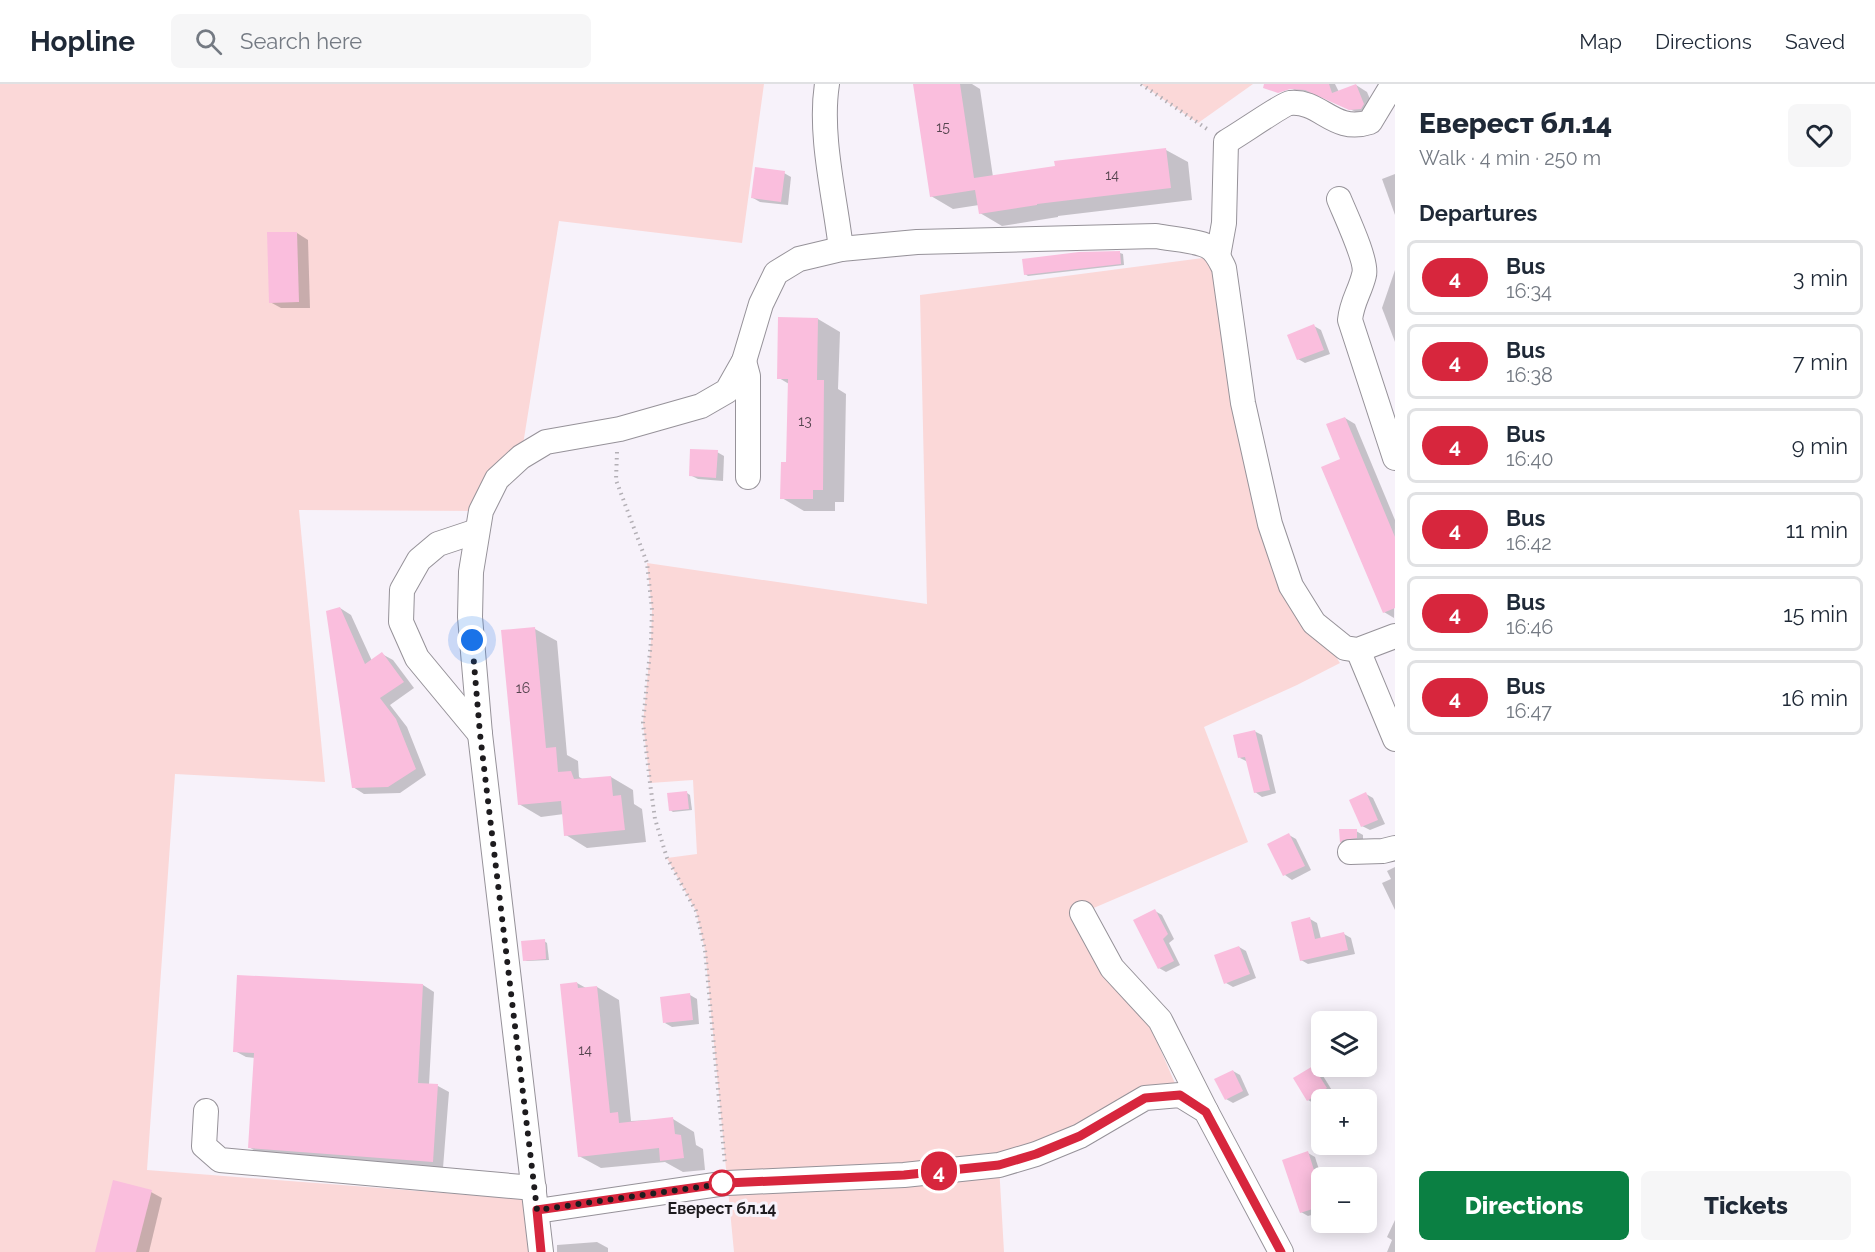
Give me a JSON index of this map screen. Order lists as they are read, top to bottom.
{
  "places": ["Еверест бл.14"],
  "lines": ["bus line 4"],
  "house_numbers": [
    "15",
    "14",
    "13",
    "16",
    "14"
  ],
  "page": {
    "header": "Hopline",
    "search": "Search here",
    "nav": ["Map", "Directions", "Saved"],
    "on_map": "4",
    "heading": [
      ["Еверест бл.14", "Walk · 4 min · 250 m"],
      "Departures"
    ],
    "list": [
      {
        "mark": "4",
        "name": "Bus",
        "note": "16:34",
        "value": "3 min"
      },
      {
        "mark": "4",
        "name": "Bus",
        "note": "16:38",
        "value": "7 min"
      },
      {
        "mark": "4",
        "name": "Bus",
        "note": "16:40",
        "value": "9 min"
      },
      {
        "mark": "4",
        "name": "Bus",
        "note": "16:42",
        "value": "11 min"
      },
      {
        "mark": "4",
        "name": "Bus",
        "note": "16:46",
        "value": "15 min"
      },
      {
        "mark": "4",
        "name": "Bus",
        "note": "16:47",
        "value": "16 min"
      }
    ],
    "map_buttons": ["+", "−"],
    "buttons": ["Directions", "Tickets"]
  }
}
